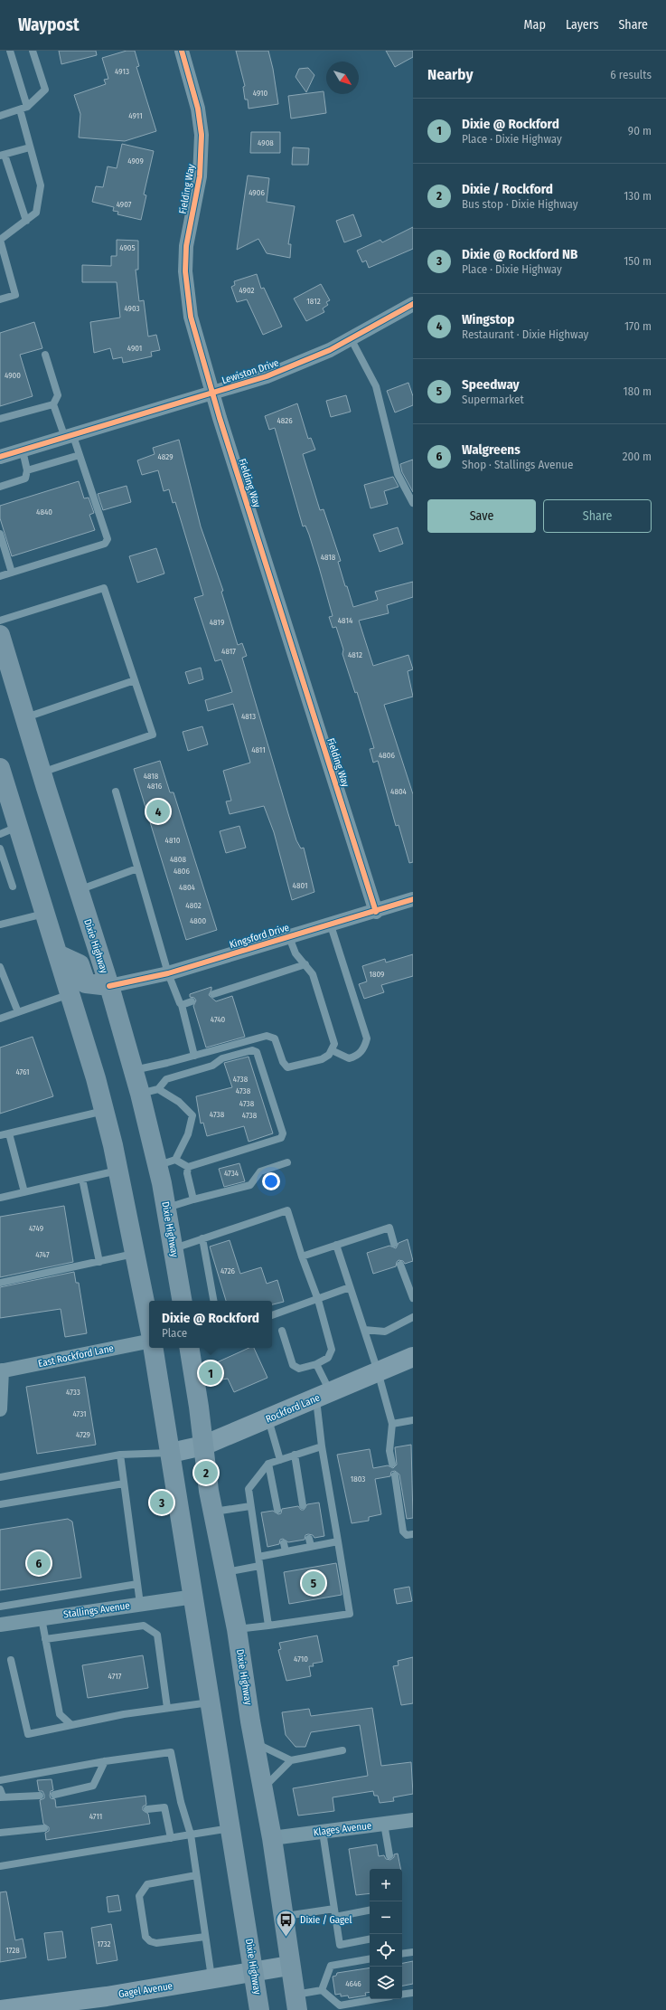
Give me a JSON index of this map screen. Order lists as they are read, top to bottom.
{
  "streets": {
    "main road": ["Dixie Highway"],
    "street": [
      "Fielding Way",
      "Lewiston Drive",
      "Kingsford Drive",
      "East Rockford Lane",
      "Rockford Lane",
      "Stallings Avenue",
      "Klages Avenue",
      "Gagel Avenue"
    ]
  },
  "crossings": [
    ["Fielding Way", "Lewiston Drive"],
    ["Fielding Way", "Kingsford Drive"],
    ["Kingsford Drive", "Dixie Highway"],
    ["Dixie Highway", "Rockford Lane"],
    ["Dixie Highway", "Stallings Avenue"],
    ["Dixie Highway", "Klages Avenue"],
    ["Dixie Highway", "Gagel Avenue"]
  ],
  "places": {
    "bus stop": ["Dixie / Gagel"]
  },
  "house_numbers": [
    "4913",
    "4910",
    "4911",
    "4908",
    "4909",
    "4906",
    "4907",
    "4905",
    "4902",
    "1812",
    "4903",
    "4901",
    "4900",
    "4826",
    "4829",
    "4840",
    "4818",
    "4814",
    "4819",
    "4817",
    "4812",
    "4813",
    "4811",
    "4806",
    "4818",
    "4816",
    "4804",
    "4810",
    "4808",
    "4806",
    "4801",
    "4804",
    "4802",
    "4800",
    "1809",
    "4740",
    "4761",
    "4738",
    "4738",
    "4738",
    "4738",
    "4738",
    "4734",
    "4749",
    "4747",
    "4726",
    "4733",
    "4731",
    "4729",
    "1803",
    "4710",
    "4717",
    "4711",
    "1732",
    "1728",
    "4646"
  ],
  "north": "bottom right",
  "page": {
    "header": "Waypost",
    "nav": ["Map", "Layers", "Share"],
    "heading": ["Nearby", "6 results"],
    "list": [
      {
        "mark": "1",
        "name": "Dixie @ Rockford",
        "note": "Place · Dixie Highway",
        "value": "90 m"
      },
      {
        "mark": "2",
        "name": "Dixie / Rockford",
        "note": "Bus stop · Dixie Highway",
        "value": "130 m"
      },
      {
        "mark": "3",
        "name": "Dixie @ Rockford NB",
        "note": "Place · Dixie Highway",
        "value": "150 m"
      },
      {
        "mark": "4",
        "name": "Wingstop",
        "note": "Restaurant · Dixie Highway",
        "value": "170 m"
      },
      {
        "mark": "5",
        "name": "Speedway",
        "note": "Supermarket",
        "value": "180 m"
      },
      {
        "mark": "6",
        "name": "Walgreens",
        "note": "Shop · Stallings Avenue",
        "value": "200 m"
      }
    ],
    "buttons": ["Save", "Share"],
    "pins": [
      "4",
      "1",
      "2",
      "3",
      "6",
      "5"
    ],
    "popup": ["Dixie @ Rockford", "Place"],
    "map_buttons": ["+", "−"]
  }
}
